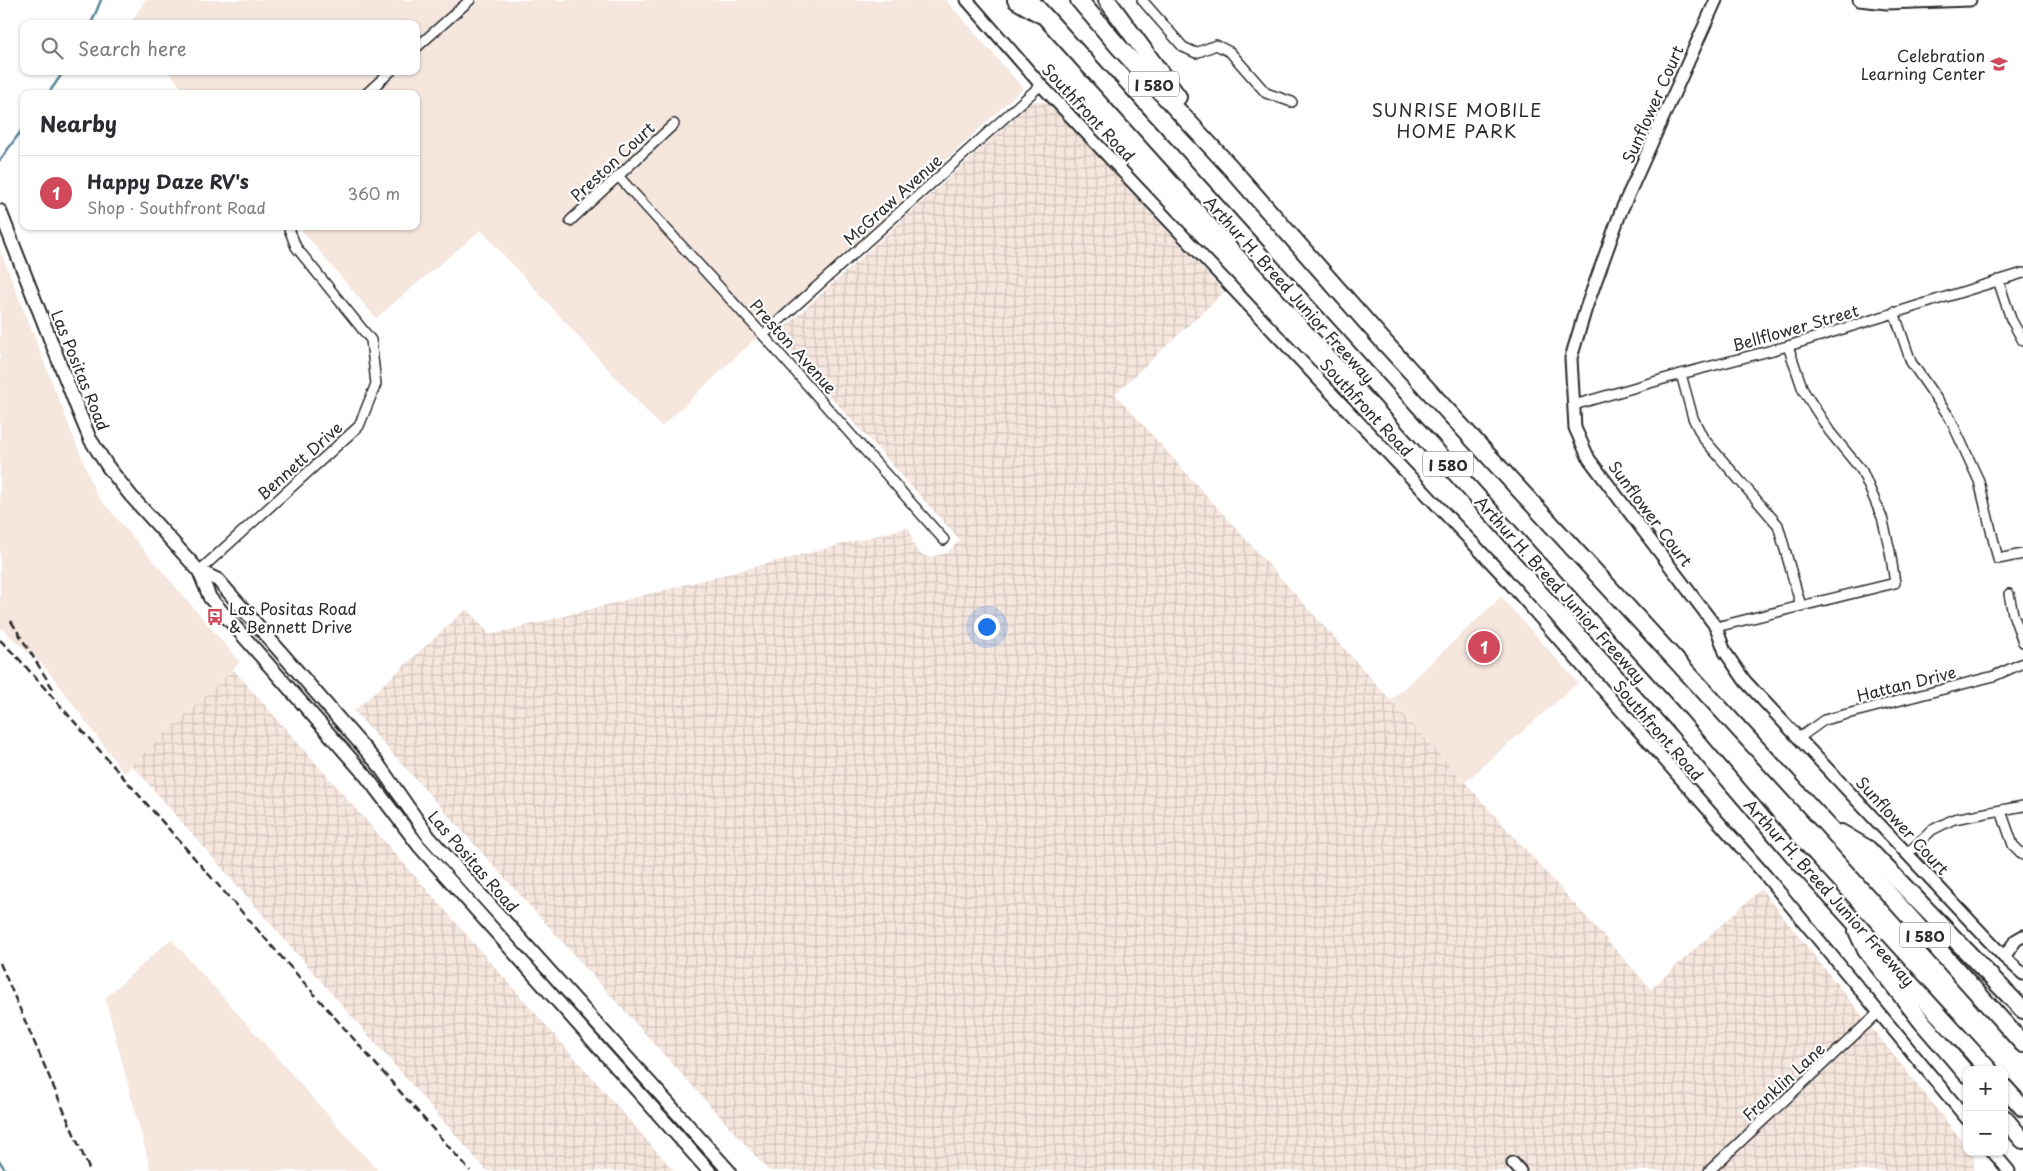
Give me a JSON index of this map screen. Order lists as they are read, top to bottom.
{
  "streets": {
    "highway": ["I 580", "Arthur H. Breed Junior Freeway"],
    "main road": ["Las Positas Road"],
    "street": [
      "Sunflower Court",
      "Southfront Road",
      "Preston Court",
      "McGraw Avenue",
      "Bellflower Street",
      "Preston Avenue",
      "Bennett Drive",
      "Hattan Drive",
      "Franklin Lane"
    ]
  },
  "crossings": [
    ["Sunflower Court", "Bellflower Street"],
    ["Sunflower Court", "Hattan Drive"],
    ["Southfront Road", "McGraw Avenue"],
    ["Southfront Road", "Franklin Lane"],
    ["Preston Court", "Preston Avenue"],
    ["McGraw Avenue", "Preston Avenue"],
    ["Las Positas Road", "Bennett Drive"]
  ],
  "districts": ["SUNRISE MOBILE HOME PARK"],
  "places": {
    "school or university": ["Celebration Learning Center"],
    "bus stop": ["Las Positas Road & Bennett Drive"]
  },
  "page": {
    "search": "Search here",
    "heading": "Nearby",
    "list": [
      {
        "mark": "1",
        "name": "Happy Daze RV's",
        "note": "Shop · Southfront Road",
        "value": "360 m"
      }
    ],
    "pins": "1",
    "map_buttons": ["+", "−"]
  }
}
